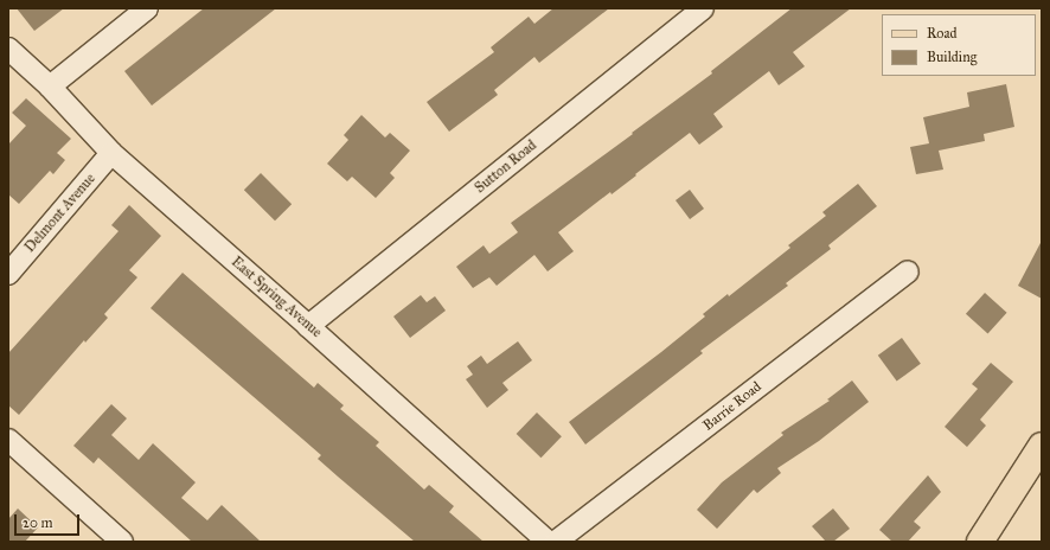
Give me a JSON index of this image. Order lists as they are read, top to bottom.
{
  "streets": {
    "street": [
      "Sutton Road",
      "Delmont Avenue",
      "East Spring Avenue",
      "Barrie Road"
    ]
  },
  "crossings": [
    ["Sutton Road", "East Spring Avenue"],
    ["Delmont Avenue", "East Spring Avenue"]
  ],
  "legend": ["Road", "Building"],
  "scale_bar": "20 m"
}
